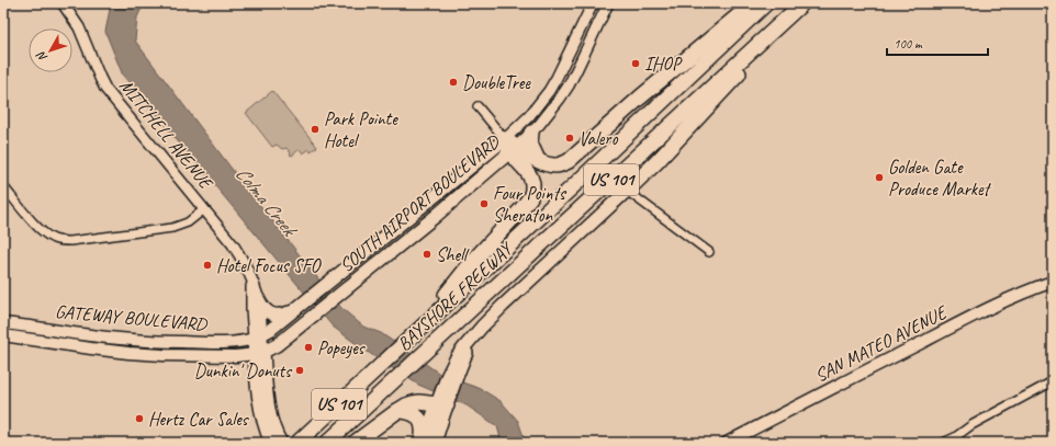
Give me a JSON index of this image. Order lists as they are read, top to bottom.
{
  "streets": {
    "highway": ["US 101", "BAYSHORE FREEWAY"],
    "main road": ["SOUTH AIRPORT BOULEVARD", "GATEWAY BOULEVARD", "SAN MATEO AVENUE"],
    "street": ["MITCHELL AVENUE"]
  },
  "crossings": [
    ["MITCHELL AVENUE", "SOUTH AIRPORT BOULEVARD"],
    ["MITCHELL AVENUE", "GATEWAY BOULEVARD"],
    ["SOUTH AIRPORT BOULEVARD", "GATEWAY BOULEVARD"]
  ],
  "water": ["Colma Creek"],
  "places": [
    "IHOP",
    "DoubleTree",
    "Park Pointe Hotel",
    "Valero",
    "Golden Gate Produce Market",
    "Four Points Sheraton",
    "Shell",
    "Hotel Focus SFO",
    "Popeyes",
    "Dunkin' Donuts",
    "Hertz Car Sales"
  ],
  "scale_bar": "100 m",
  "north": "bottom left"
}
